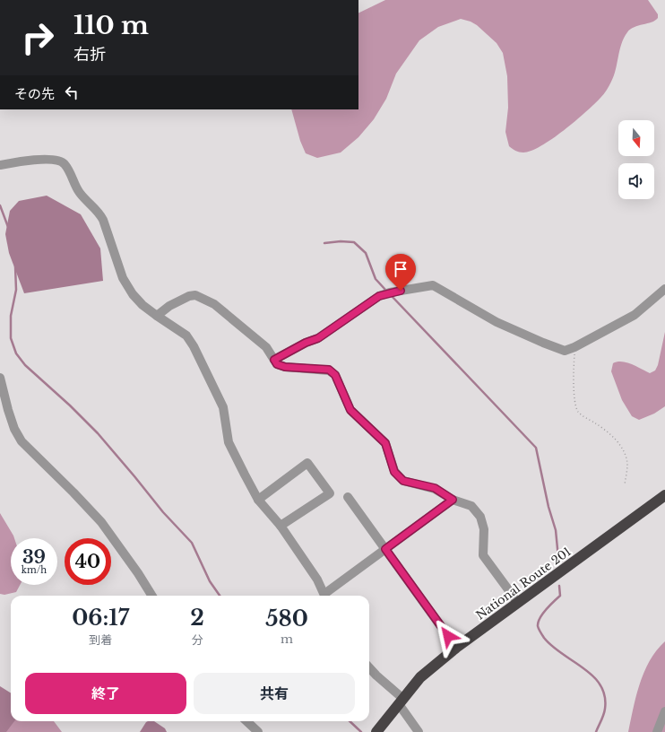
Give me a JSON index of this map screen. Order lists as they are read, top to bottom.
{
  "streets": {
    "highway": ["National Route 201"]
  },
  "north": "bottom",
  "page": {
    "turn": ["110 m", "右折"],
    "then": "その先",
    "speed": "39 km/h",
    "limit": "40",
    "eta": [
      "06:17",
      "到着",
      "2",
      "分",
      "580",
      "m"
    ],
    "buttons": ["終了", "共有"]
  }
}
